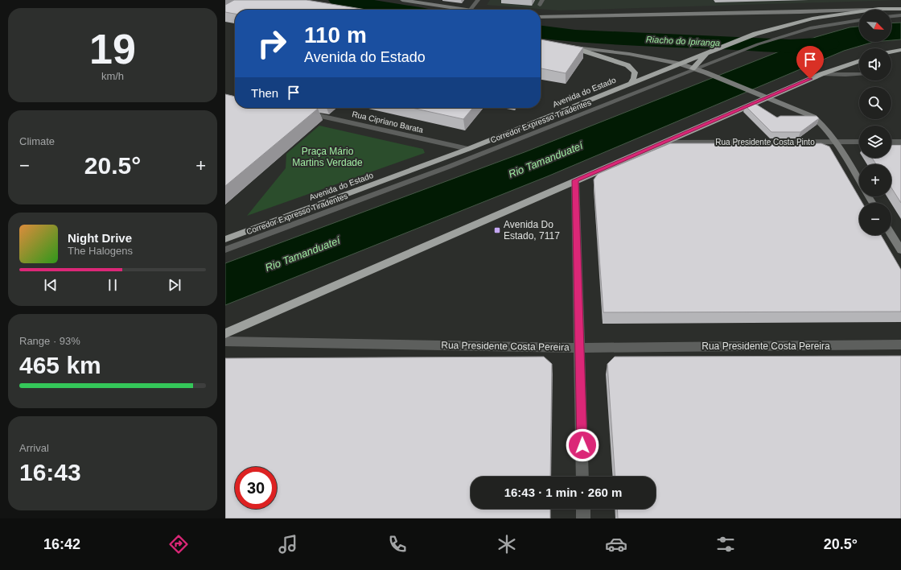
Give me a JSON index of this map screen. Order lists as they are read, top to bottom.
{
  "streets": {
    "highway": ["Avenida do Estado"],
    "street": ["Rua Cipriano Barata", "Rua Presidente Costa Pinto", "Rua Presidente Costa Pereira"],
    "lane": ["Corredor Expresso Tiradentes"]
  },
  "crossings": [
    ["Avenida do Estado", "Rua Cipriano Barata"]
  ],
  "water": ["Riacho do Ipiranga", "Rio Tamanduateí"],
  "parks": ["Praça Mário Martins Verdade"],
  "places": {
    "transit": ["Avenida Do Estado, 7117"]
  },
  "north": "bottom right",
  "page": {
    "tile": [
      ["19", "km/h"],
      "Climate",
      ["Range · 93%", "465 km"],
      ["Arrival", "16:43"]
    ],
    "map_buttons": ["+", "−"],
    "turn": ["110 m", "Avenida do Estado"],
    "then": "Then",
    "heat": ["−", "20.5°", "+"],
    "song": ["Night Drive", "The Halogens"],
    "limit": "30",
    "trip": "16:43 · 1 min · 260 m",
    "tabs": ["16:42", "20.5°"]
  }
}
